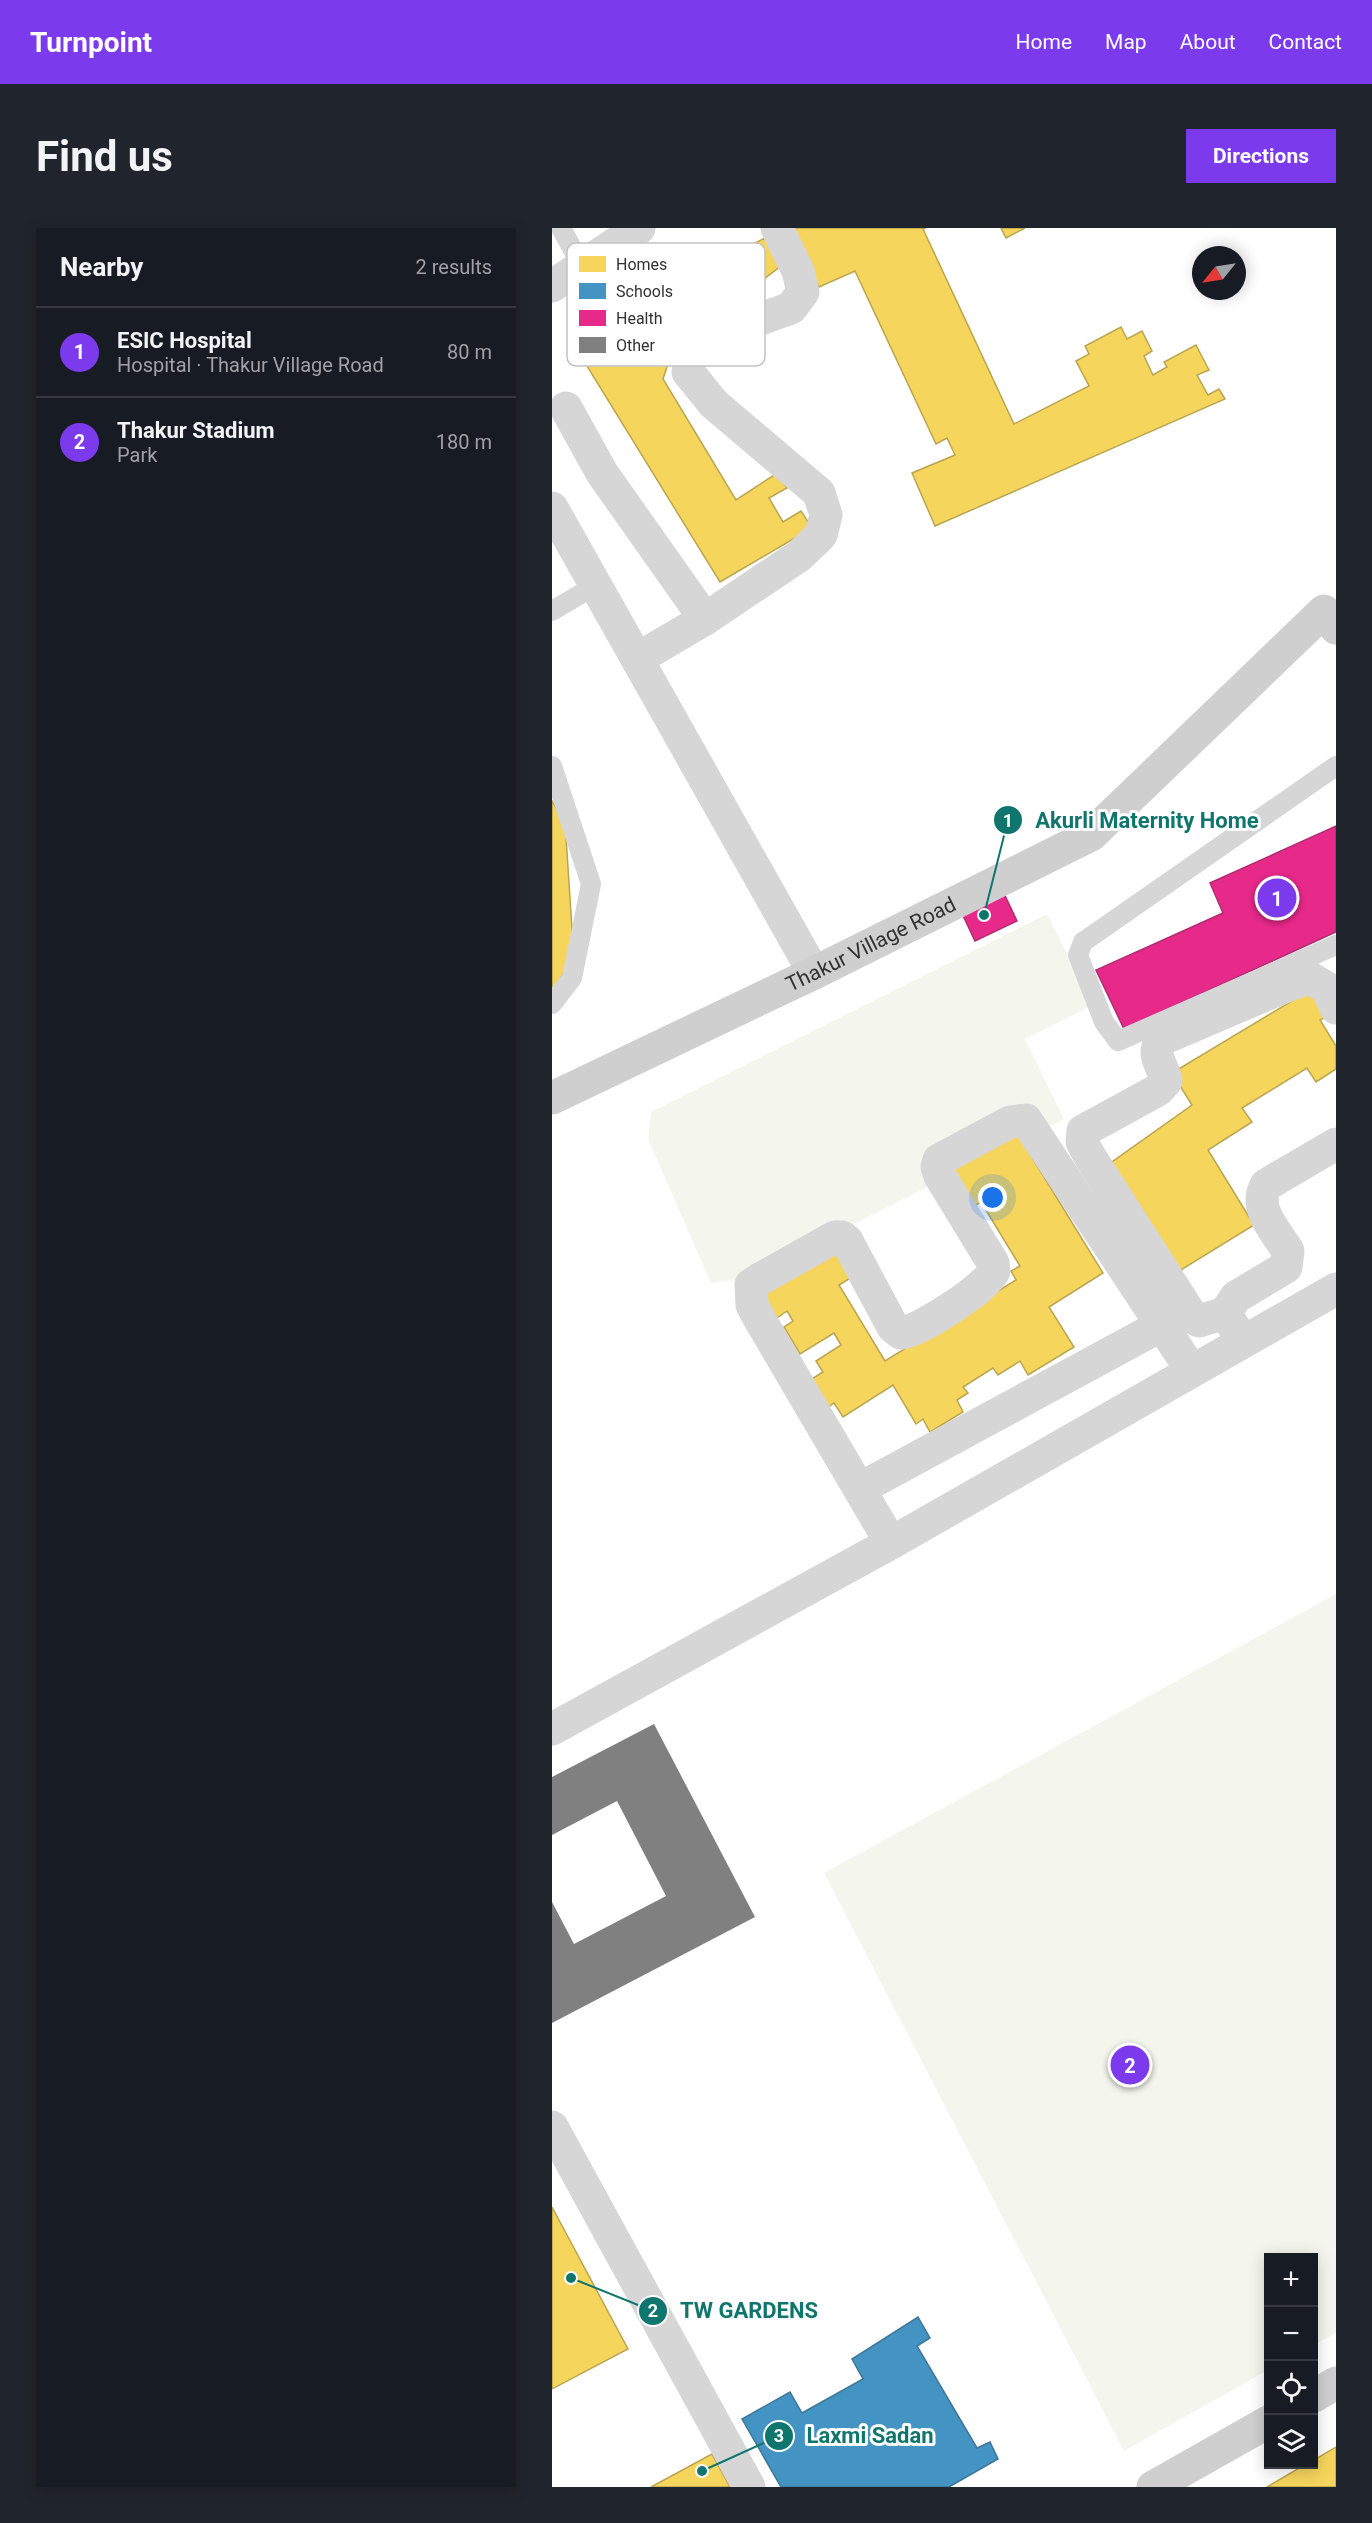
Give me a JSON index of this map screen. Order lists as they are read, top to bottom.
{
  "streets": {
    "street": ["Thakur Village Road"]
  },
  "places": ["Akurli Maternity Home", "TW GARDENS", "Laxmi Sadan"],
  "legend": [
    "Homes",
    "Schools",
    "Health",
    "Other"
  ],
  "north": "bottom left",
  "page": {
    "header": "Turnpoint",
    "nav": [
      "Home",
      "Map",
      "About",
      "Contact"
    ],
    "buttons": "Directions",
    "title": "Find us",
    "heading": ["Nearby", "2 results"],
    "list": [
      {
        "mark": "1",
        "name": "ESIC Hospital",
        "note": "Hospital · Thakur Village Road",
        "value": "80 m"
      },
      {
        "mark": "2",
        "name": "Thakur Stadium",
        "note": "Park",
        "value": "180 m"
      }
    ],
    "pins": ["1", "2"],
    "map_buttons": ["+", "−"]
  }
}
